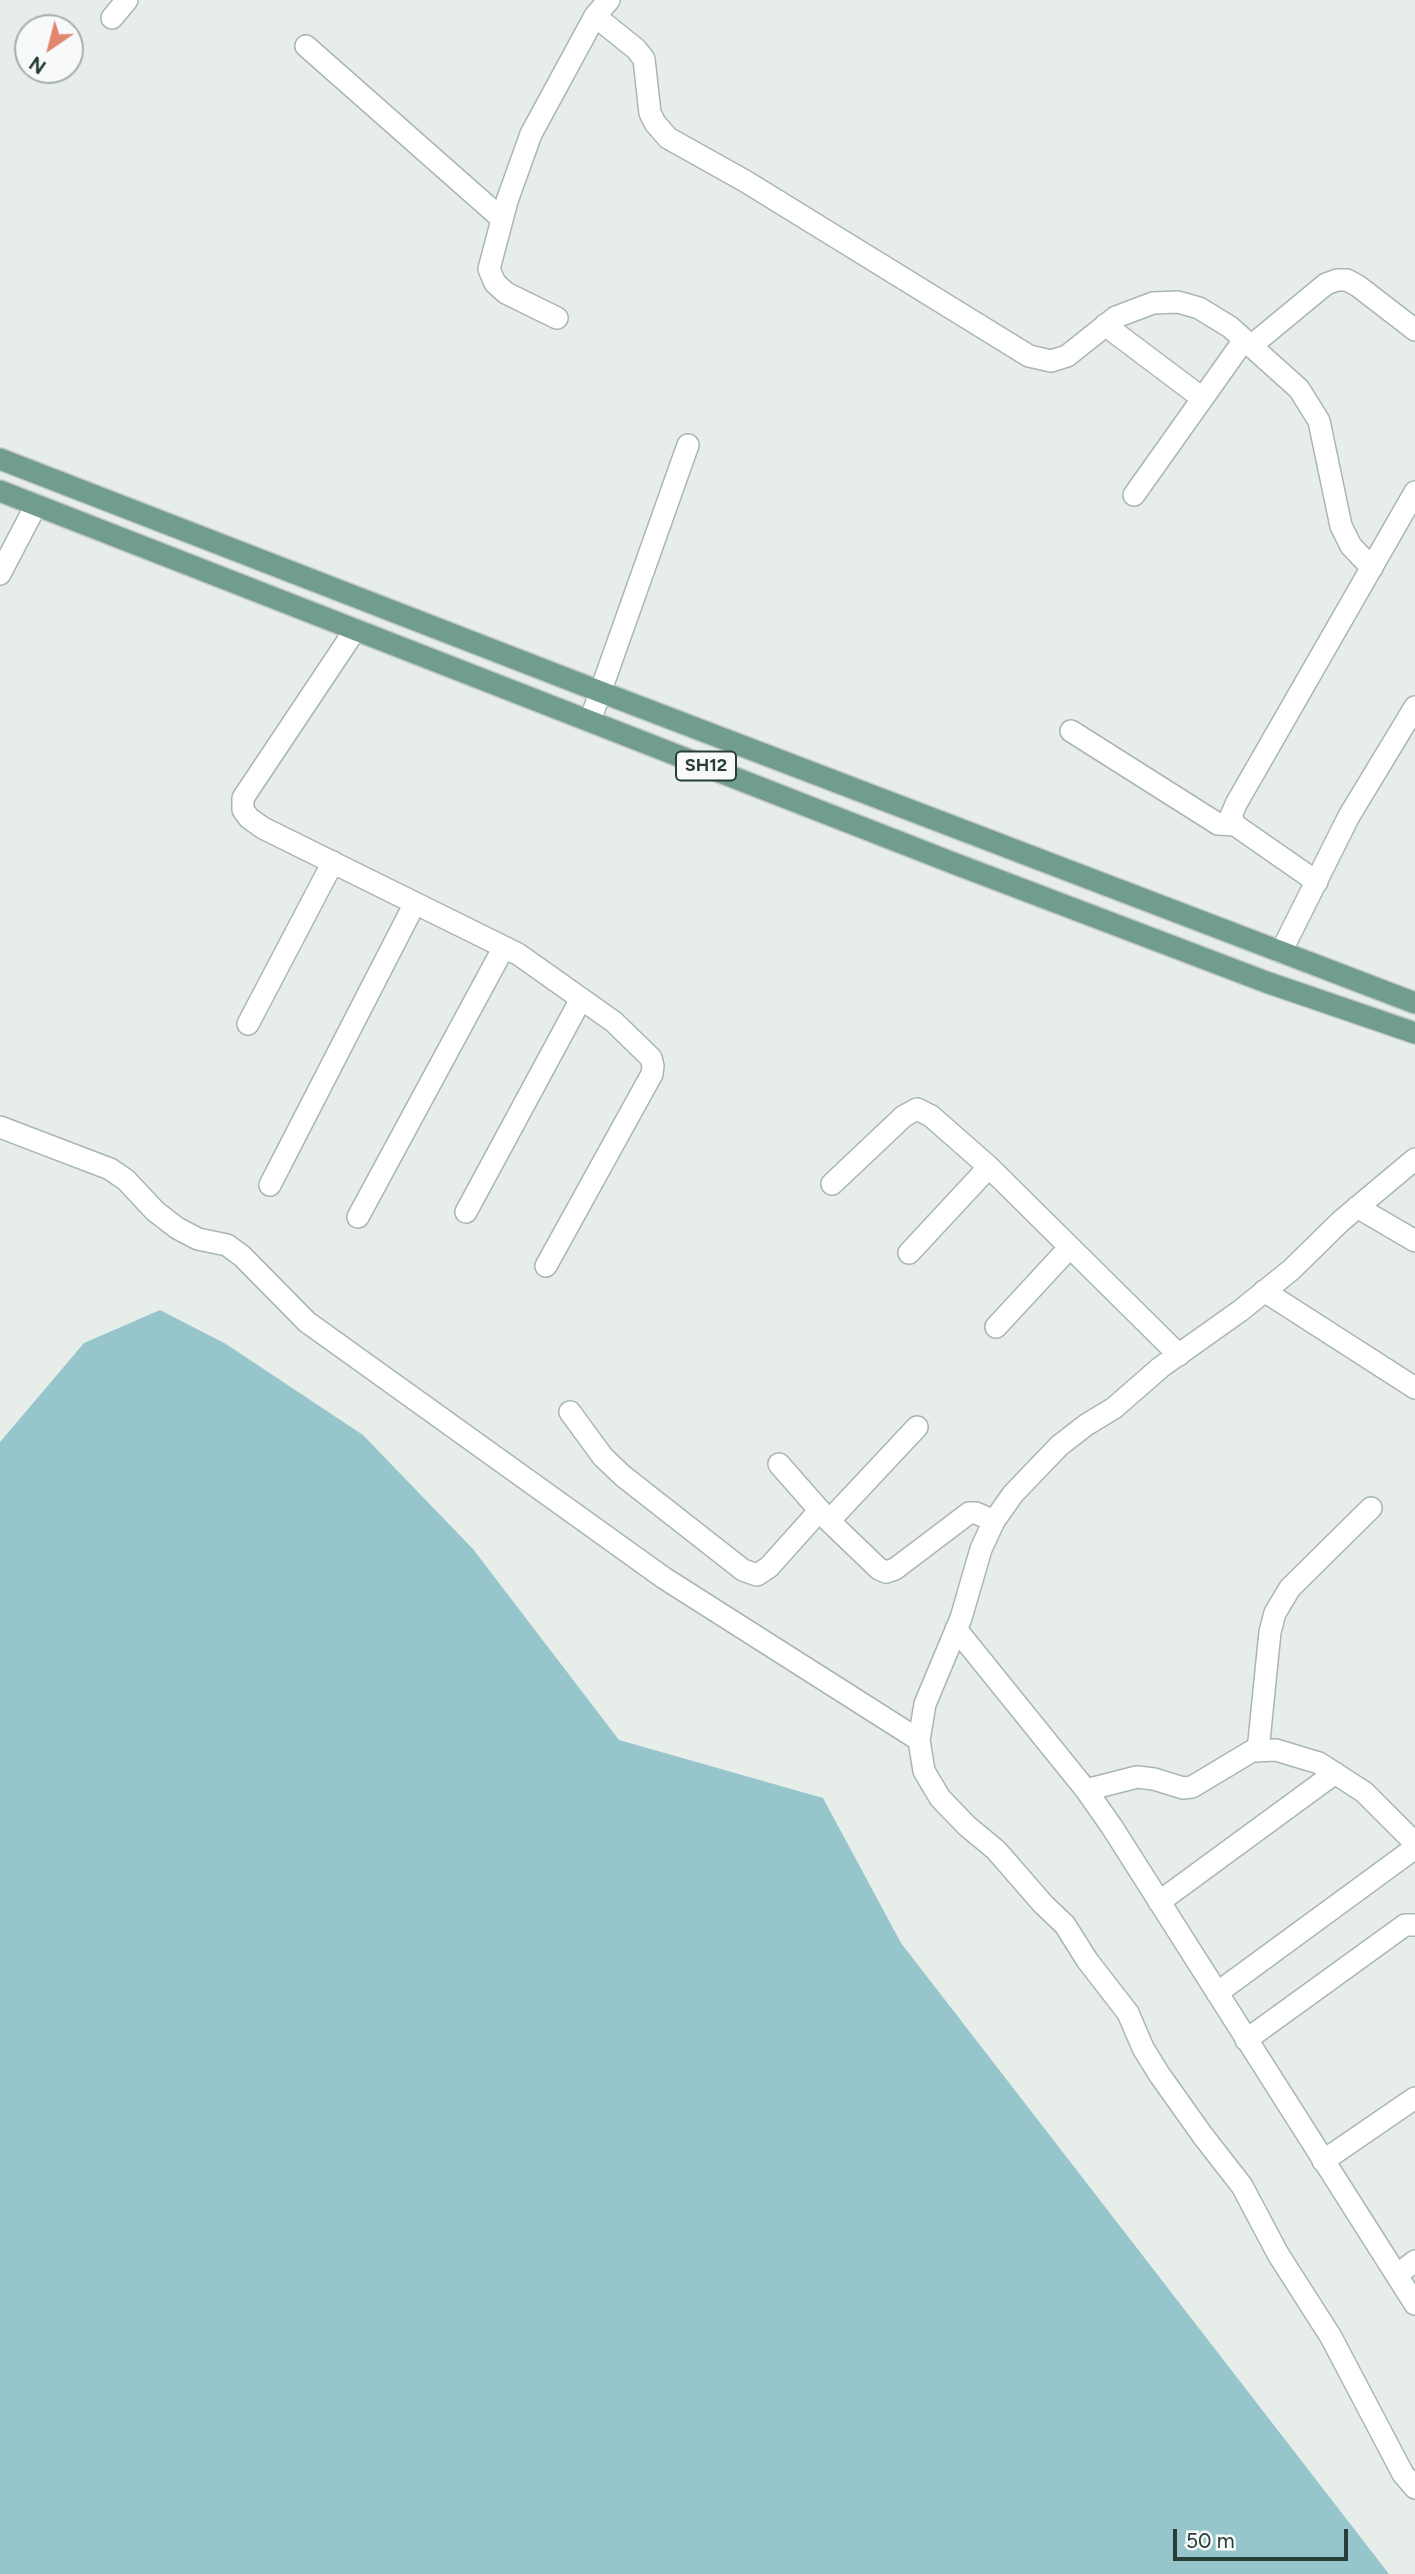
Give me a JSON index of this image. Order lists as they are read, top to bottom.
{
  "streets": {
    "main road": ["SH12"]
  },
  "scale_bar": "50 m",
  "north": "bottom left"
}
